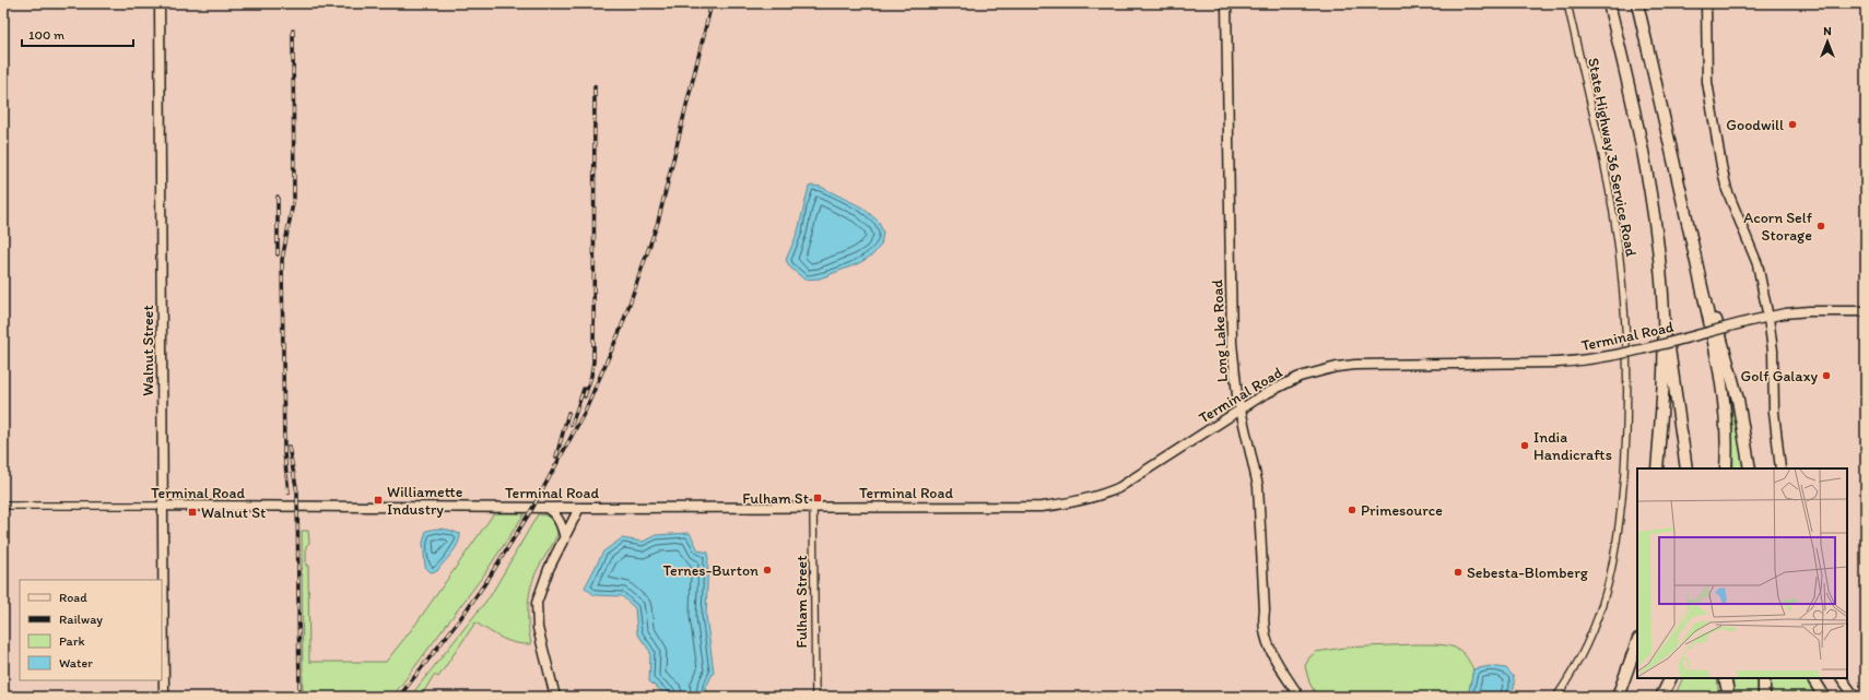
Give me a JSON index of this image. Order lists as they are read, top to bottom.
{
  "streets": {
    "street": [
      "State Highway 36 Service Road",
      "Long Lake Road",
      "Terminal Road",
      "Walnut Street",
      "Fulham Street"
    ]
  },
  "crossings": [
    ["Long Lake Road", "Terminal Road"],
    ["Terminal Road", "Walnut Street"],
    ["Terminal Road", "Fulham Street"]
  ],
  "places": {
    "other": [
      "Goodwill",
      "Acorn Self Storage",
      "Golf Galaxy",
      "India Handicrafts",
      "Primesource",
      "Ternes-Burton",
      "Sebesta-Blomberg"
    ],
    "transit": ["Fulham St", "Williamette Industry", "Walnut St"]
  },
  "legend": [
    "Road",
    "Railway",
    "Park",
    "Water"
  ],
  "scale_bar": "100 m",
  "north": "top"
}
